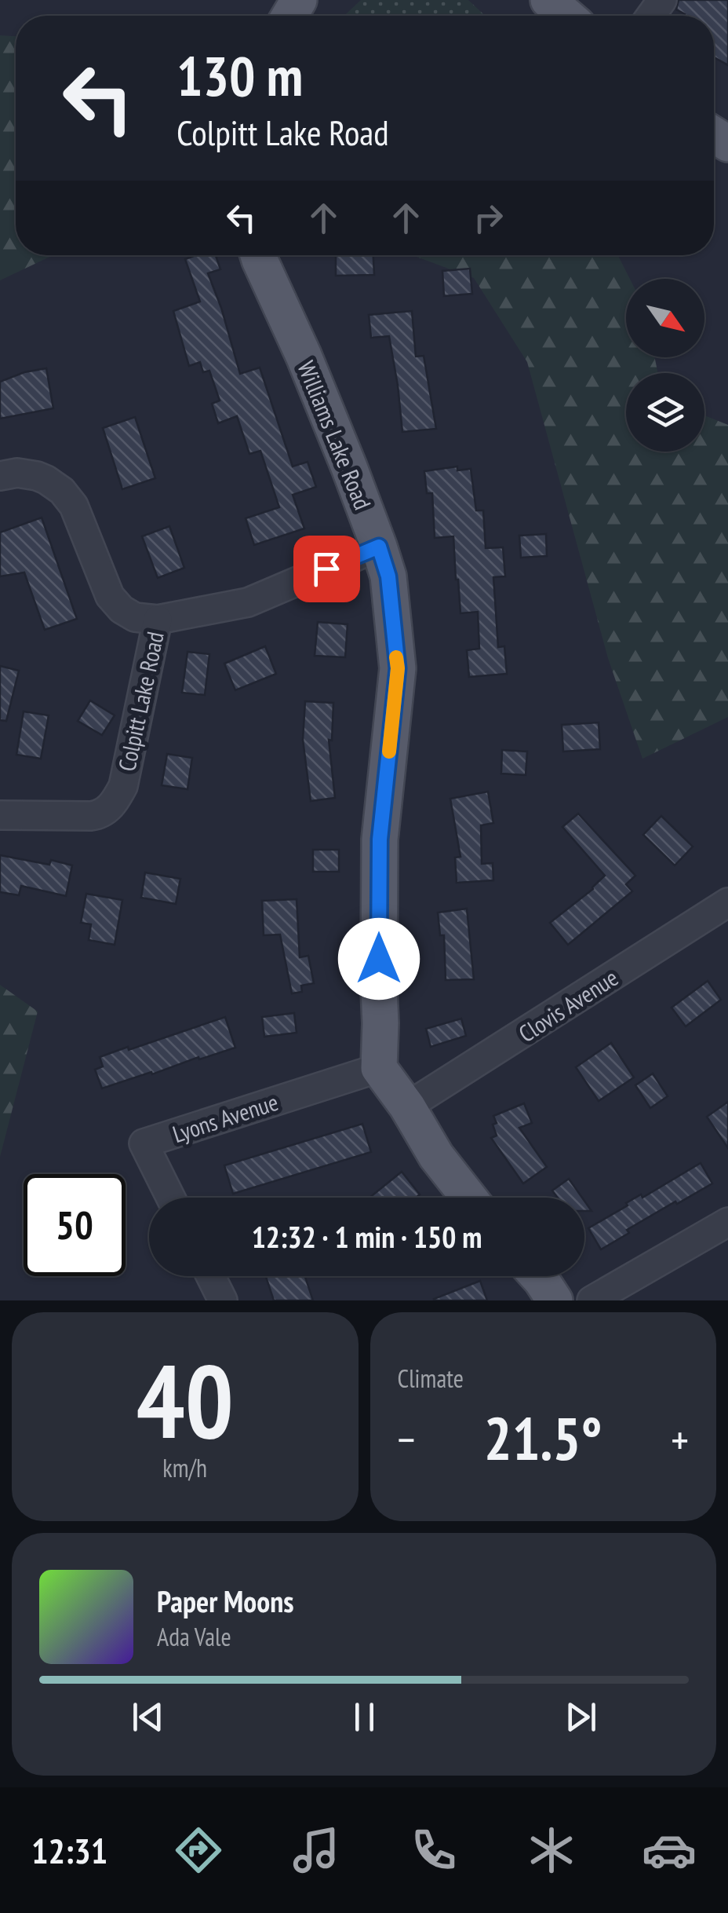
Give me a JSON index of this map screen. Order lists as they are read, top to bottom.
{
  "streets": {
    "main road": ["Williams Lake Road"],
    "street": ["Colpitt Lake Road", "Clovis Avenue", "Lyons Avenue"]
  },
  "crossings": [
    ["Williams Lake Road", "Colpitt Lake Road"],
    ["Williams Lake Road", "Lyons Avenue"]
  ],
  "north": "bottom right",
  "page": {
    "turn": ["130 m", "Colpitt Lake Road"],
    "limit": "50",
    "trip": "12:32 · 1 min · 150 m",
    "tile": [
      ["40", "km/h"],
      "Climate"
    ],
    "heat": ["−", "21.5°", "+"],
    "song": ["Paper Moons", "Ada Vale"],
    "tabs": "12:31"
  }
}
